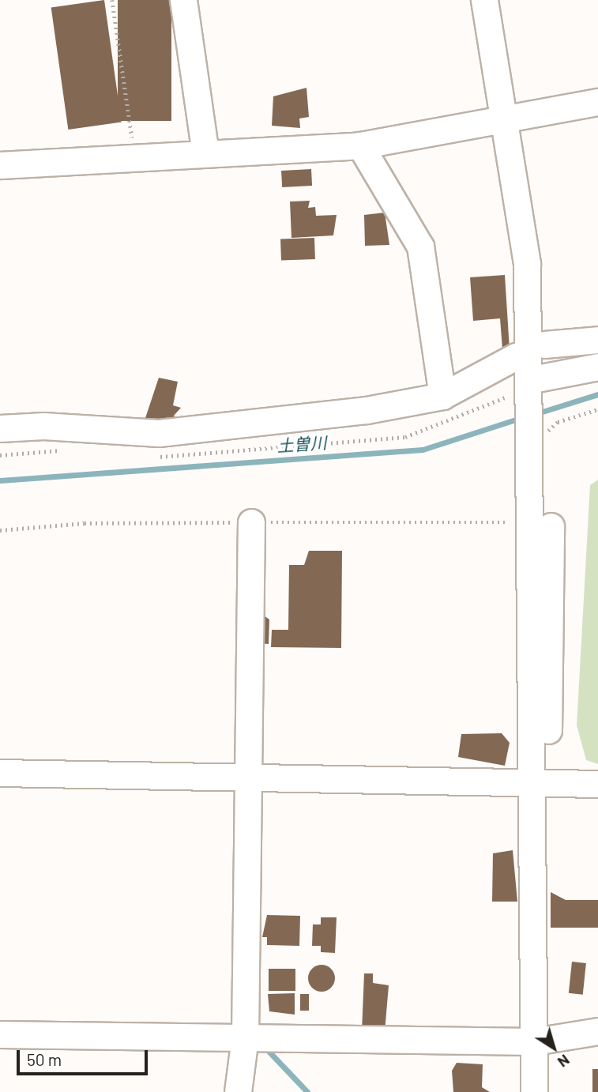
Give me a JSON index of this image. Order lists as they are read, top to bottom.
{
  "water": ["土曽川"],
  "scale_bar": "50 m",
  "north": "bottom right"
}
